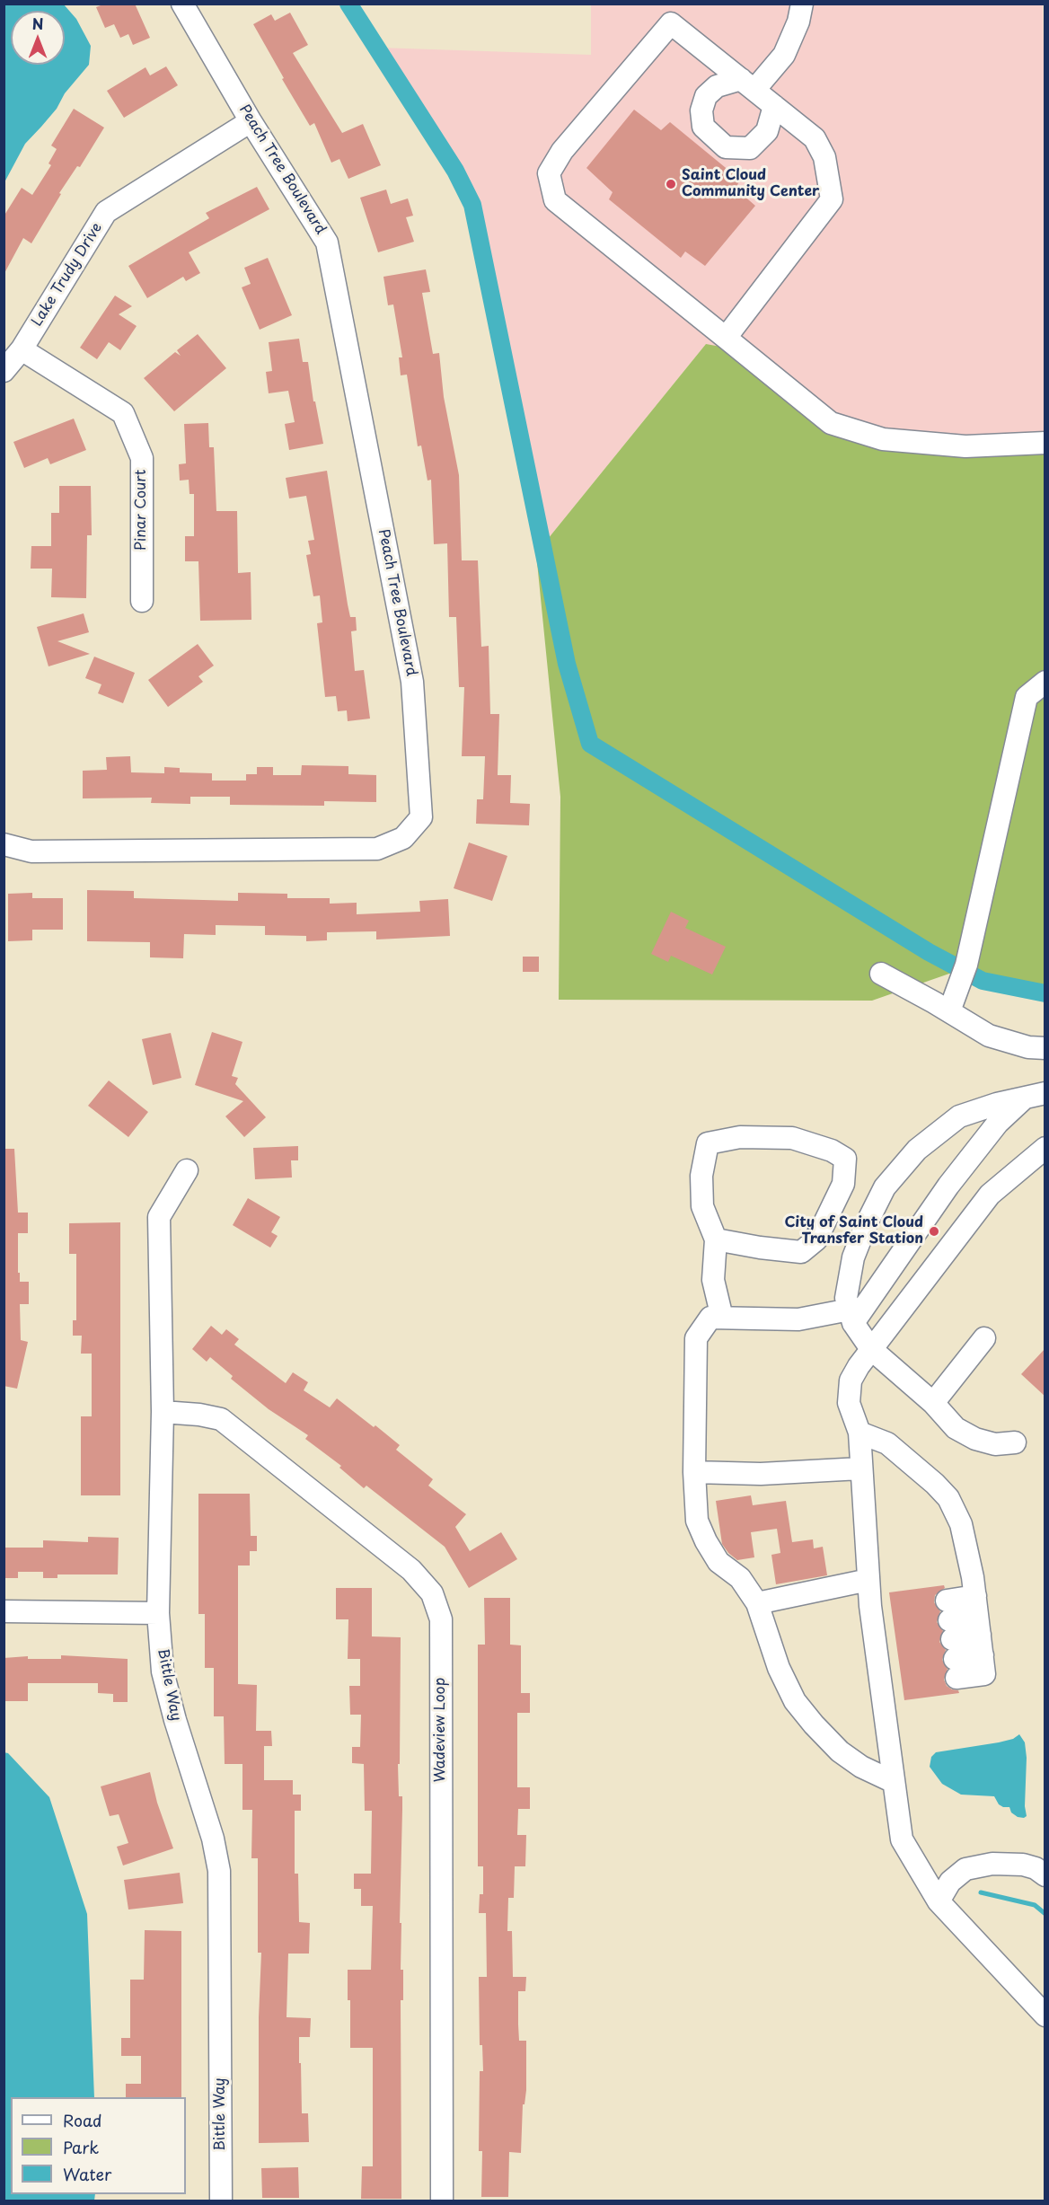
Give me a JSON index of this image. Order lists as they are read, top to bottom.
{
  "streets": {
    "street": [
      "Peach Tree Boulevard",
      "Lake Trudy Drive",
      "Pinar Court",
      "Bittle Way",
      "Wadeview Loop"
    ]
  },
  "crossings": [
    ["Peach Tree Boulevard", "Lake Trudy Drive"],
    ["Lake Trudy Drive", "Pinar Court"],
    ["Bittle Way", "Wadeview Loop"]
  ],
  "places": ["Saint Cloud Community Center", "City of Saint Cloud Transfer Station"],
  "legend": ["Road", "Park", "Water"],
  "north": "top"
}
